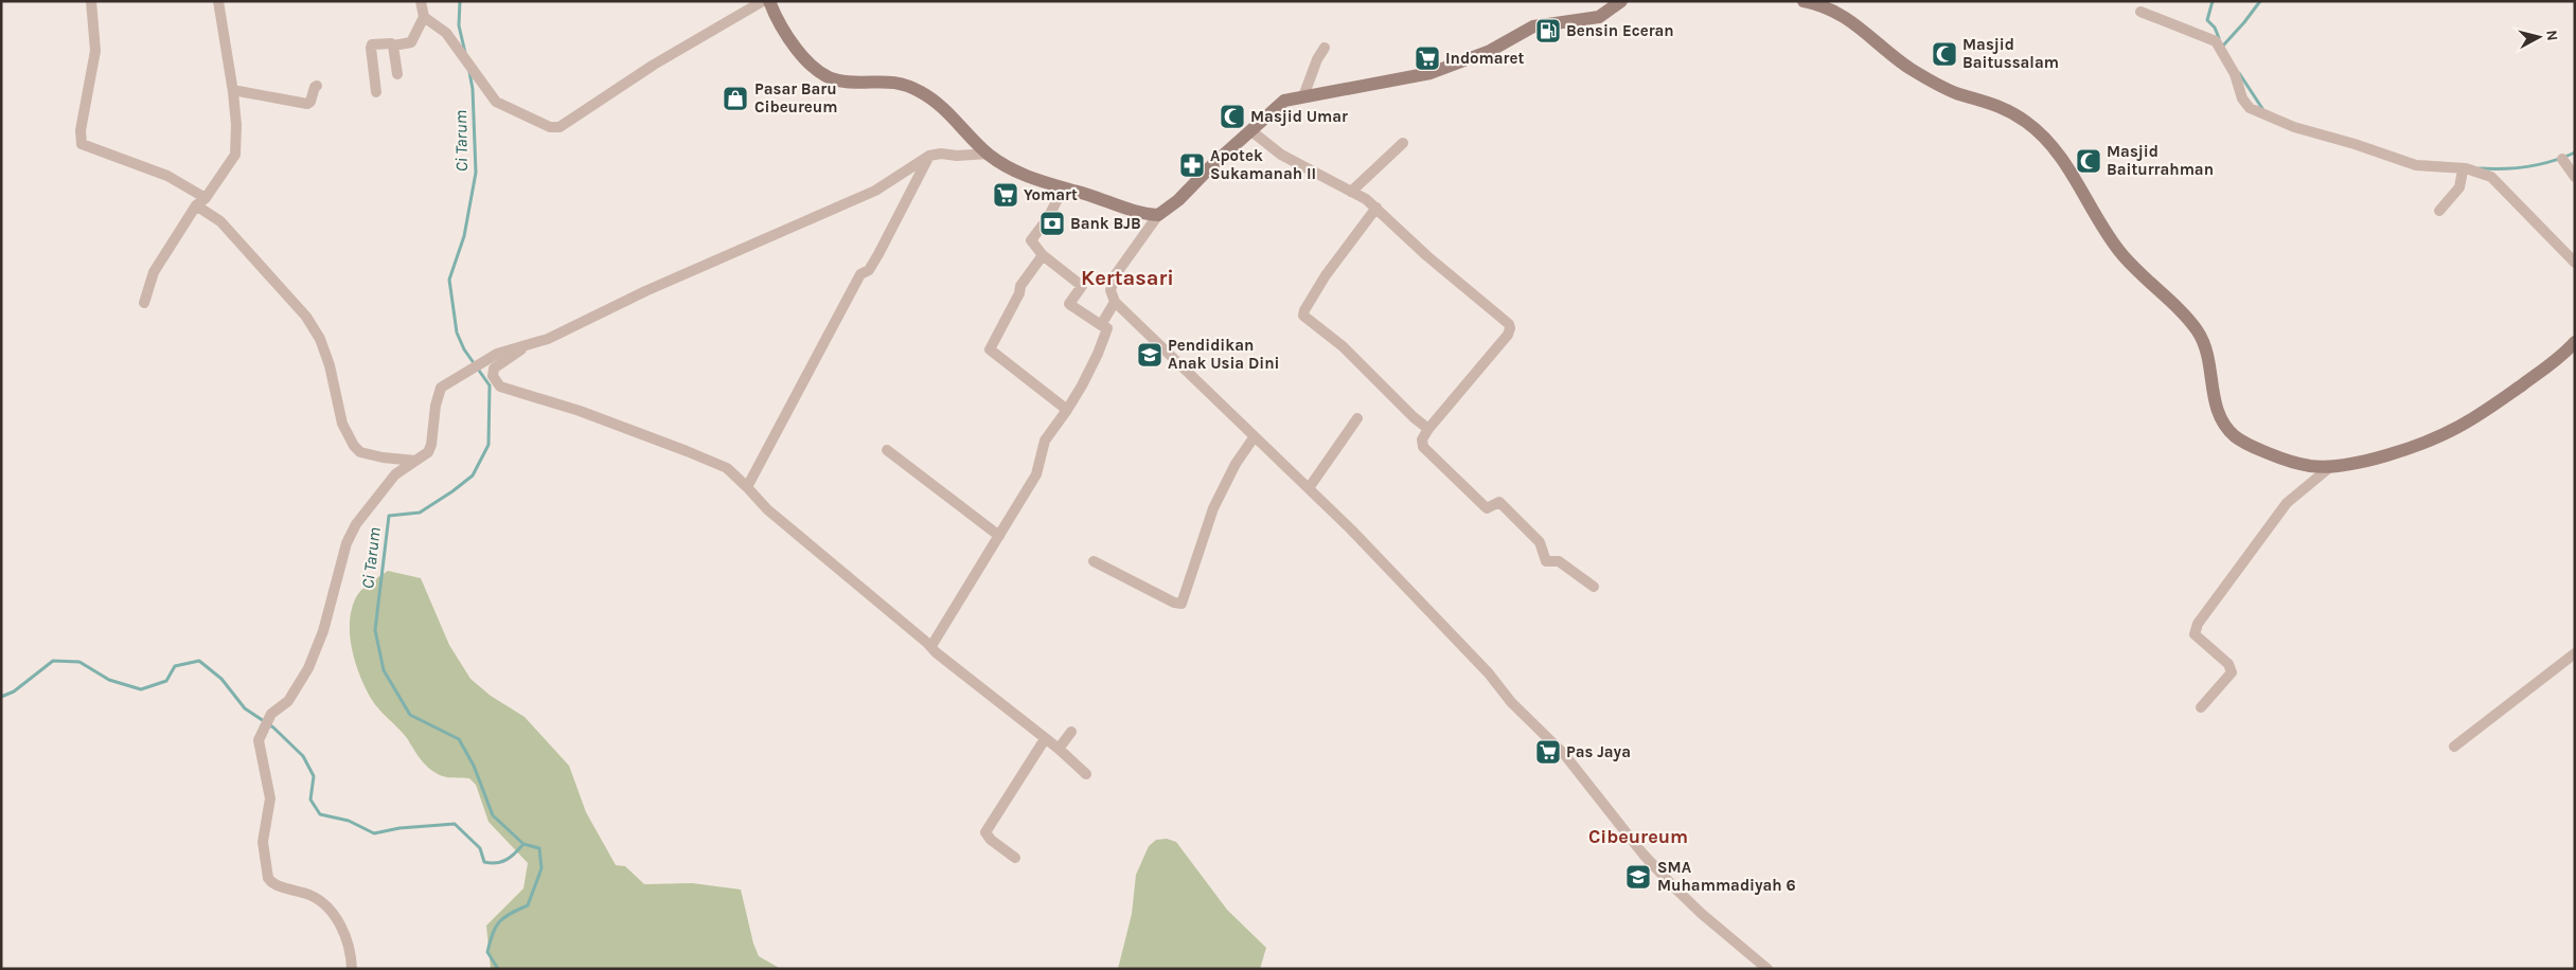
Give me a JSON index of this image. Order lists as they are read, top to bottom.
{
  "districts": ["Kertasari", "Cibeureum"],
  "water": ["Ci Tarum"],
  "places": {
    "fuel station": ["Bensin Eceran"],
    "mosque": ["Masjid Baitussalam", "Masjid Umar", "Masjid Baiturrahman"],
    "supermarket": ["Indomaret", "Yomart", "Pas Jaya"],
    "shop": ["Pasar Baru Cibeureum"],
    "pharmacy": ["Apotek Sukamanah II"],
    "bank": ["Bank BJB"],
    "school or university": ["Pendidikan Anak Usia Dini", "SMA Muhammadiyah 6"]
  },
  "north": "right"
}
